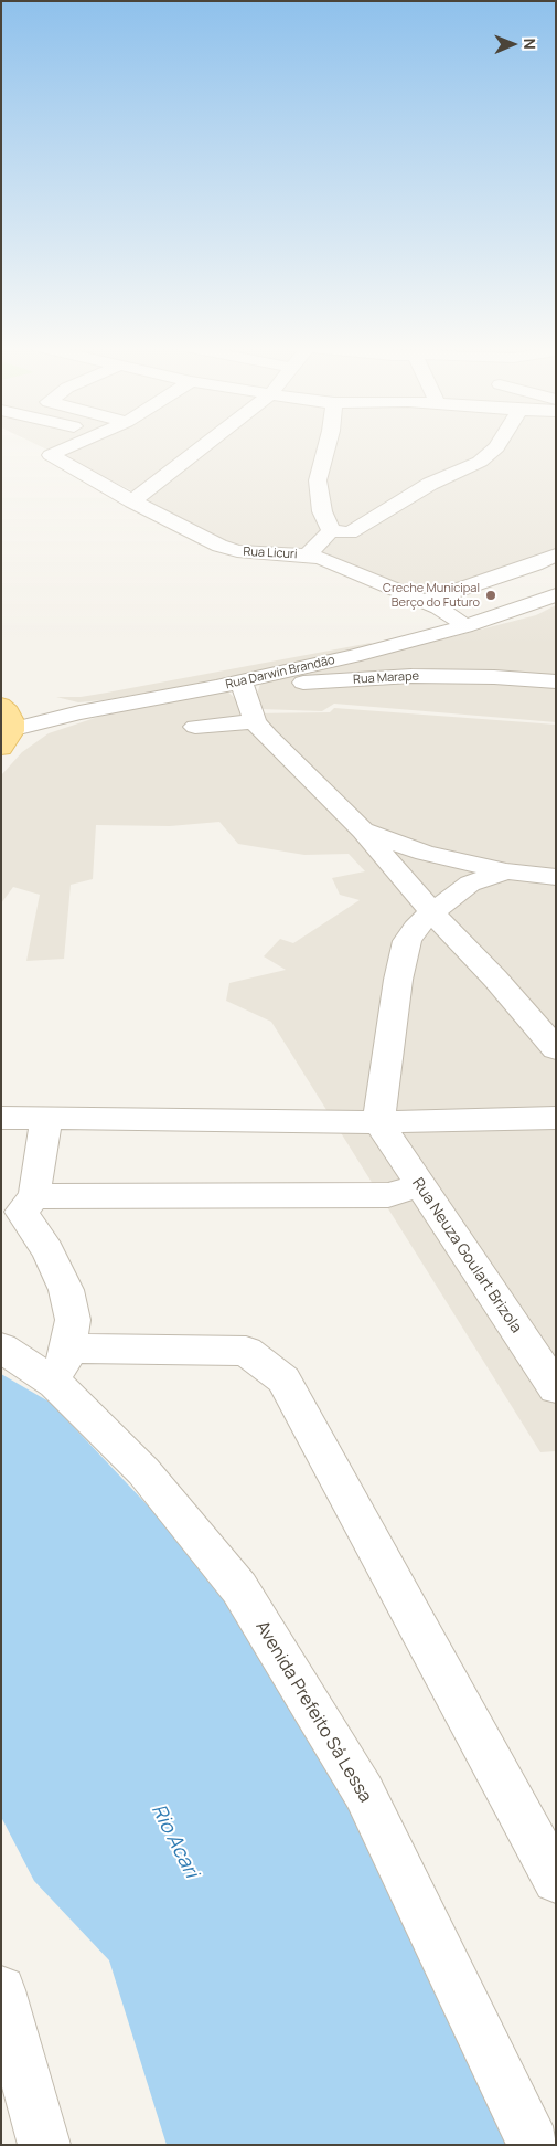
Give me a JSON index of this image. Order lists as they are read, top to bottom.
{
  "streets": {
    "street": [
      "Rua Licuri",
      "Rua Darwin Brandão",
      "Rua Marape",
      "Rua Neuza Goulart Brizola",
      "Avenida Prefeito Sá Lessa"
    ]
  },
  "crossings": [
    ["Rua Licuri", "Rua Darwin Brandão"],
    ["Rua Darwin Brandão", "Rua Marape"]
  ],
  "water": ["Rio Acari"],
  "places": ["Creche Municipal Berço do Futuro"],
  "north": "right"
}
